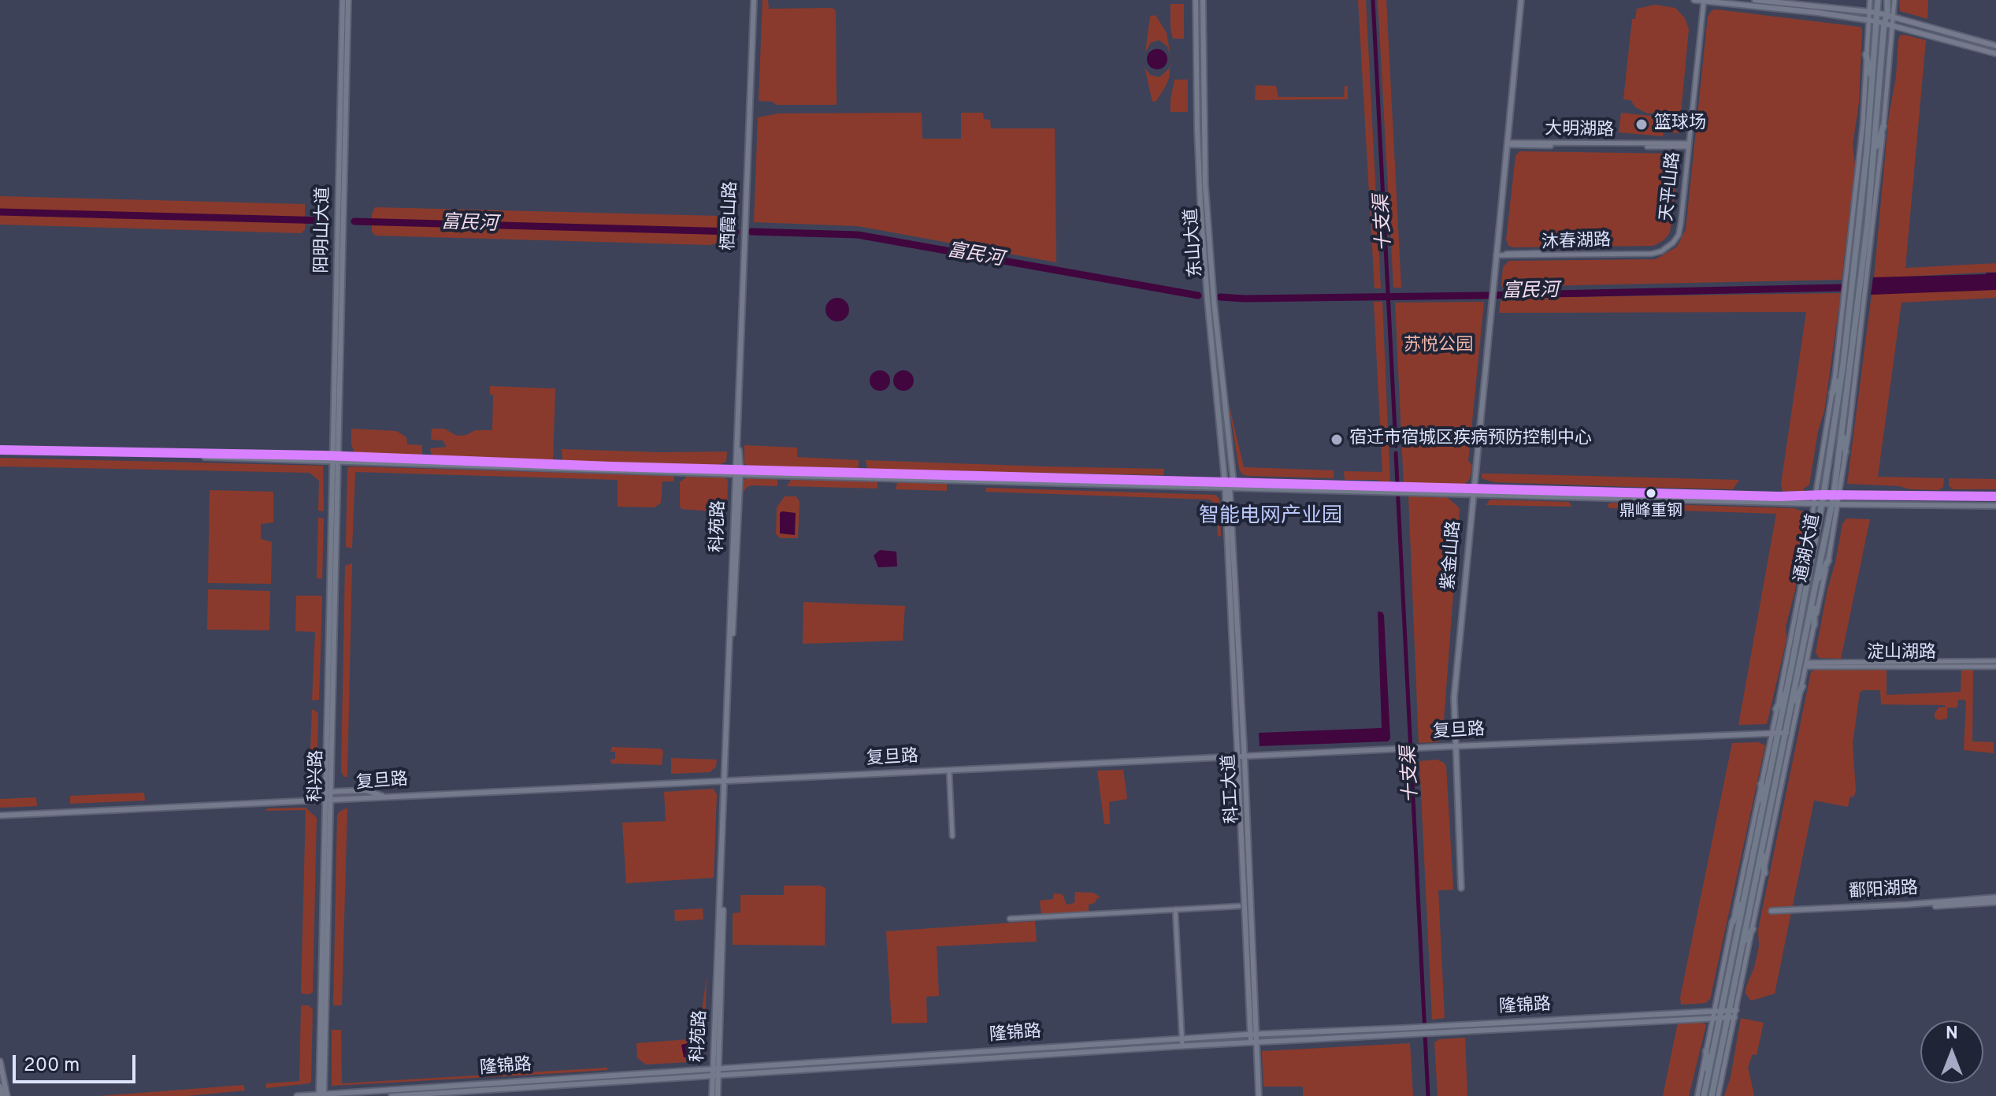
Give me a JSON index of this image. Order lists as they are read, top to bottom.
{
  "streets": {
    "main road": [
      "阳明山大道",
      "东山大道",
      "通湖大道",
      "科兴路",
      "隆锦路"
    ],
    "street": [
      "大明湖路",
      "天平山路",
      "栖霞山路",
      "沐春湖路",
      "科苑路",
      "紫金山路",
      "淀山湖路",
      "复旦路",
      "科工大道",
      "鄱阳湖路"
    ]
  },
  "crossings": [
    ["大明湖路", "天平山路"],
    ["大明湖路", "紫金山路"],
    ["天平山路", "沐春湖路"],
    ["栖霞山路", "科苑路"],
    ["阳明山大道", "科兴路"],
    ["东山大道", "科工大道"],
    ["沐春湖路", "紫金山路"],
    ["科苑路", "复旦路"],
    ["科苑路", "隆锦路"],
    ["通湖大道", "复旦路"],
    ["通湖大道", "隆锦路"],
    ["紫金山路", "复旦路"],
    ["复旦路", "科兴路"],
    ["复旦路", "科工大道"],
    ["科兴路", "隆锦路"],
    ["科工大道", "隆锦路"]
  ],
  "districts": ["智能电网产业园"],
  "water": ["十支渠", "富民河"],
  "parks": ["苏悦公园"],
  "places": ["篮球场", "宿迁市宿城区疾病预防控制中心", "鼎峰重钢"],
  "scale_bar": "200 m",
  "north": "top"
}
